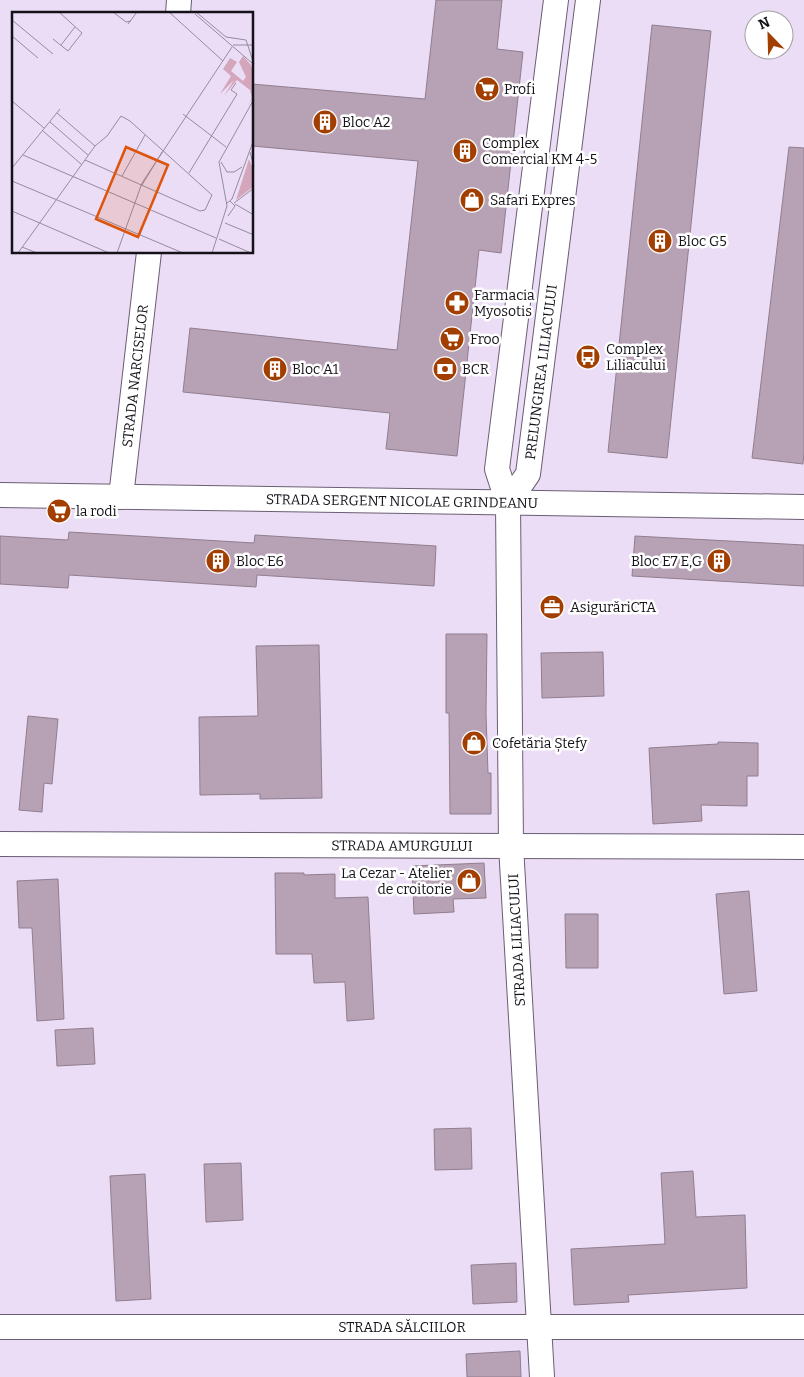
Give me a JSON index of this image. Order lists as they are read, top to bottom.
{
  "streets": {
    "street": [
      "PRELUNGIREA LILIACULUI",
      "STRADA NARCISELOR",
      "STRADA SERGENT NICOLAE GRINDEANU",
      "STRADA AMURGULUI",
      "STRADA LILIACULUI",
      "STRADA SĂLCIILOR"
    ]
  },
  "crossings": [
    ["PRELUNGIREA LILIACULUI", "STRADA SERGENT NICOLAE GRINDEANU"],
    ["PRELUNGIREA LILIACULUI", "STRADA LILIACULUI"],
    ["STRADA NARCISELOR", "STRADA SERGENT NICOLAE GRINDEANU"],
    ["STRADA SERGENT NICOLAE GRINDEANU", "STRADA LILIACULUI"],
    ["STRADA AMURGULUI", "STRADA LILIACULUI"],
    ["STRADA LILIACULUI", "STRADA SĂLCIILOR"]
  ],
  "places": {
    "supermarket": ["Profi", "Froo", "la rodi"],
    "building": [
      "Bloc A2",
      "Complex Comercial KM 4-5",
      "Bloc G5",
      "Bloc A1",
      "Bloc E6",
      "Bloc E7 E,G"
    ],
    "shop": ["Safari Expres", "Cofetăria Ștefy", "La Cezar - Atelier de croitorie"],
    "pharmacy": ["Farmacia Myosotis"],
    "bus stop": ["Complex Liliacului"],
    "bank": ["BCR"],
    "office": ["AsigurăriCTA"]
  },
  "north": "top left"
}
